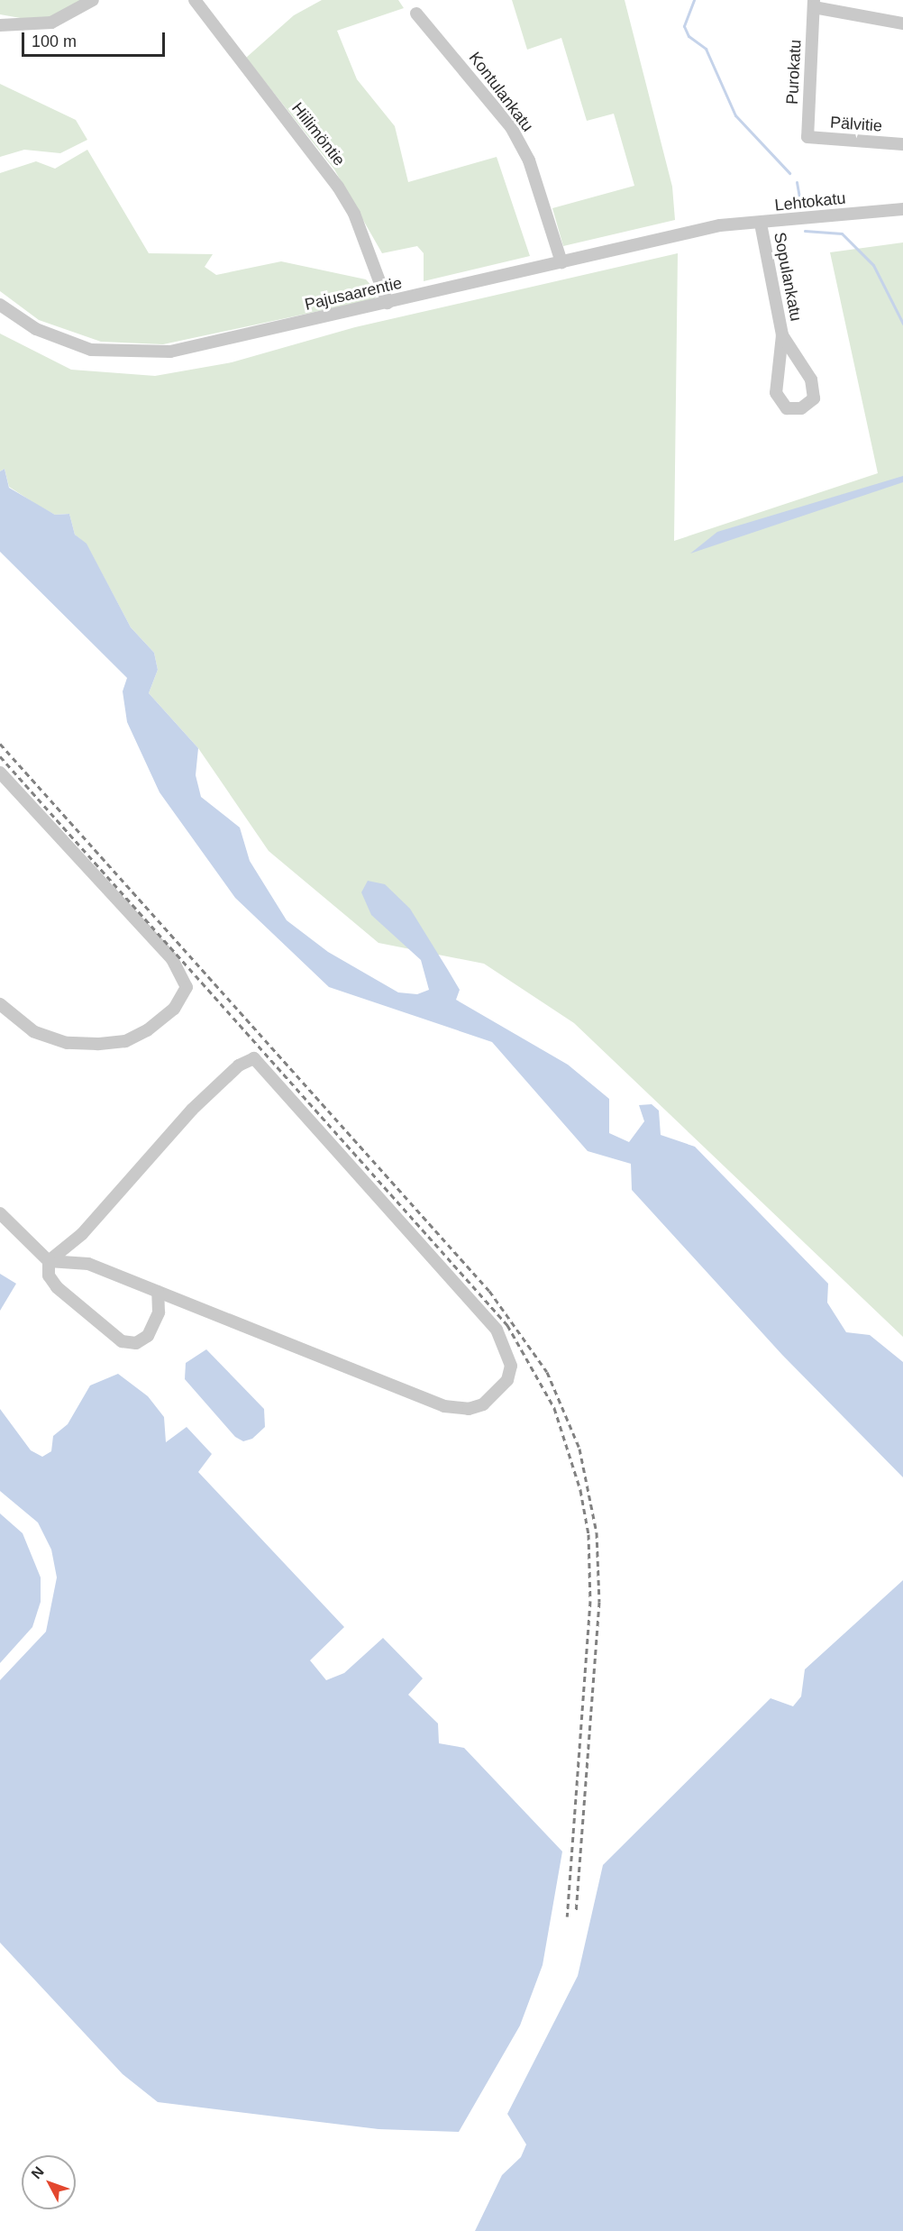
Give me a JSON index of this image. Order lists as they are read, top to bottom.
{
  "streets": {
    "street": [
      "Purokatu",
      "Kontulankatu",
      "Pälvitie",
      "Hiilimöntie",
      "Lehtokatu",
      "Sopulankatu",
      "Pajusaarentie"
    ]
  },
  "crossings": [
    ["Purokatu", "Pälvitie"],
    ["Kontulankatu", "Pajusaarentie"],
    ["Hiilimöntie", "Pajusaarentie"],
    ["Lehtokatu", "Sopulankatu"],
    ["Lehtokatu", "Pajusaarentie"]
  ],
  "scale_bar": "100 m",
  "north": "top left"
}
